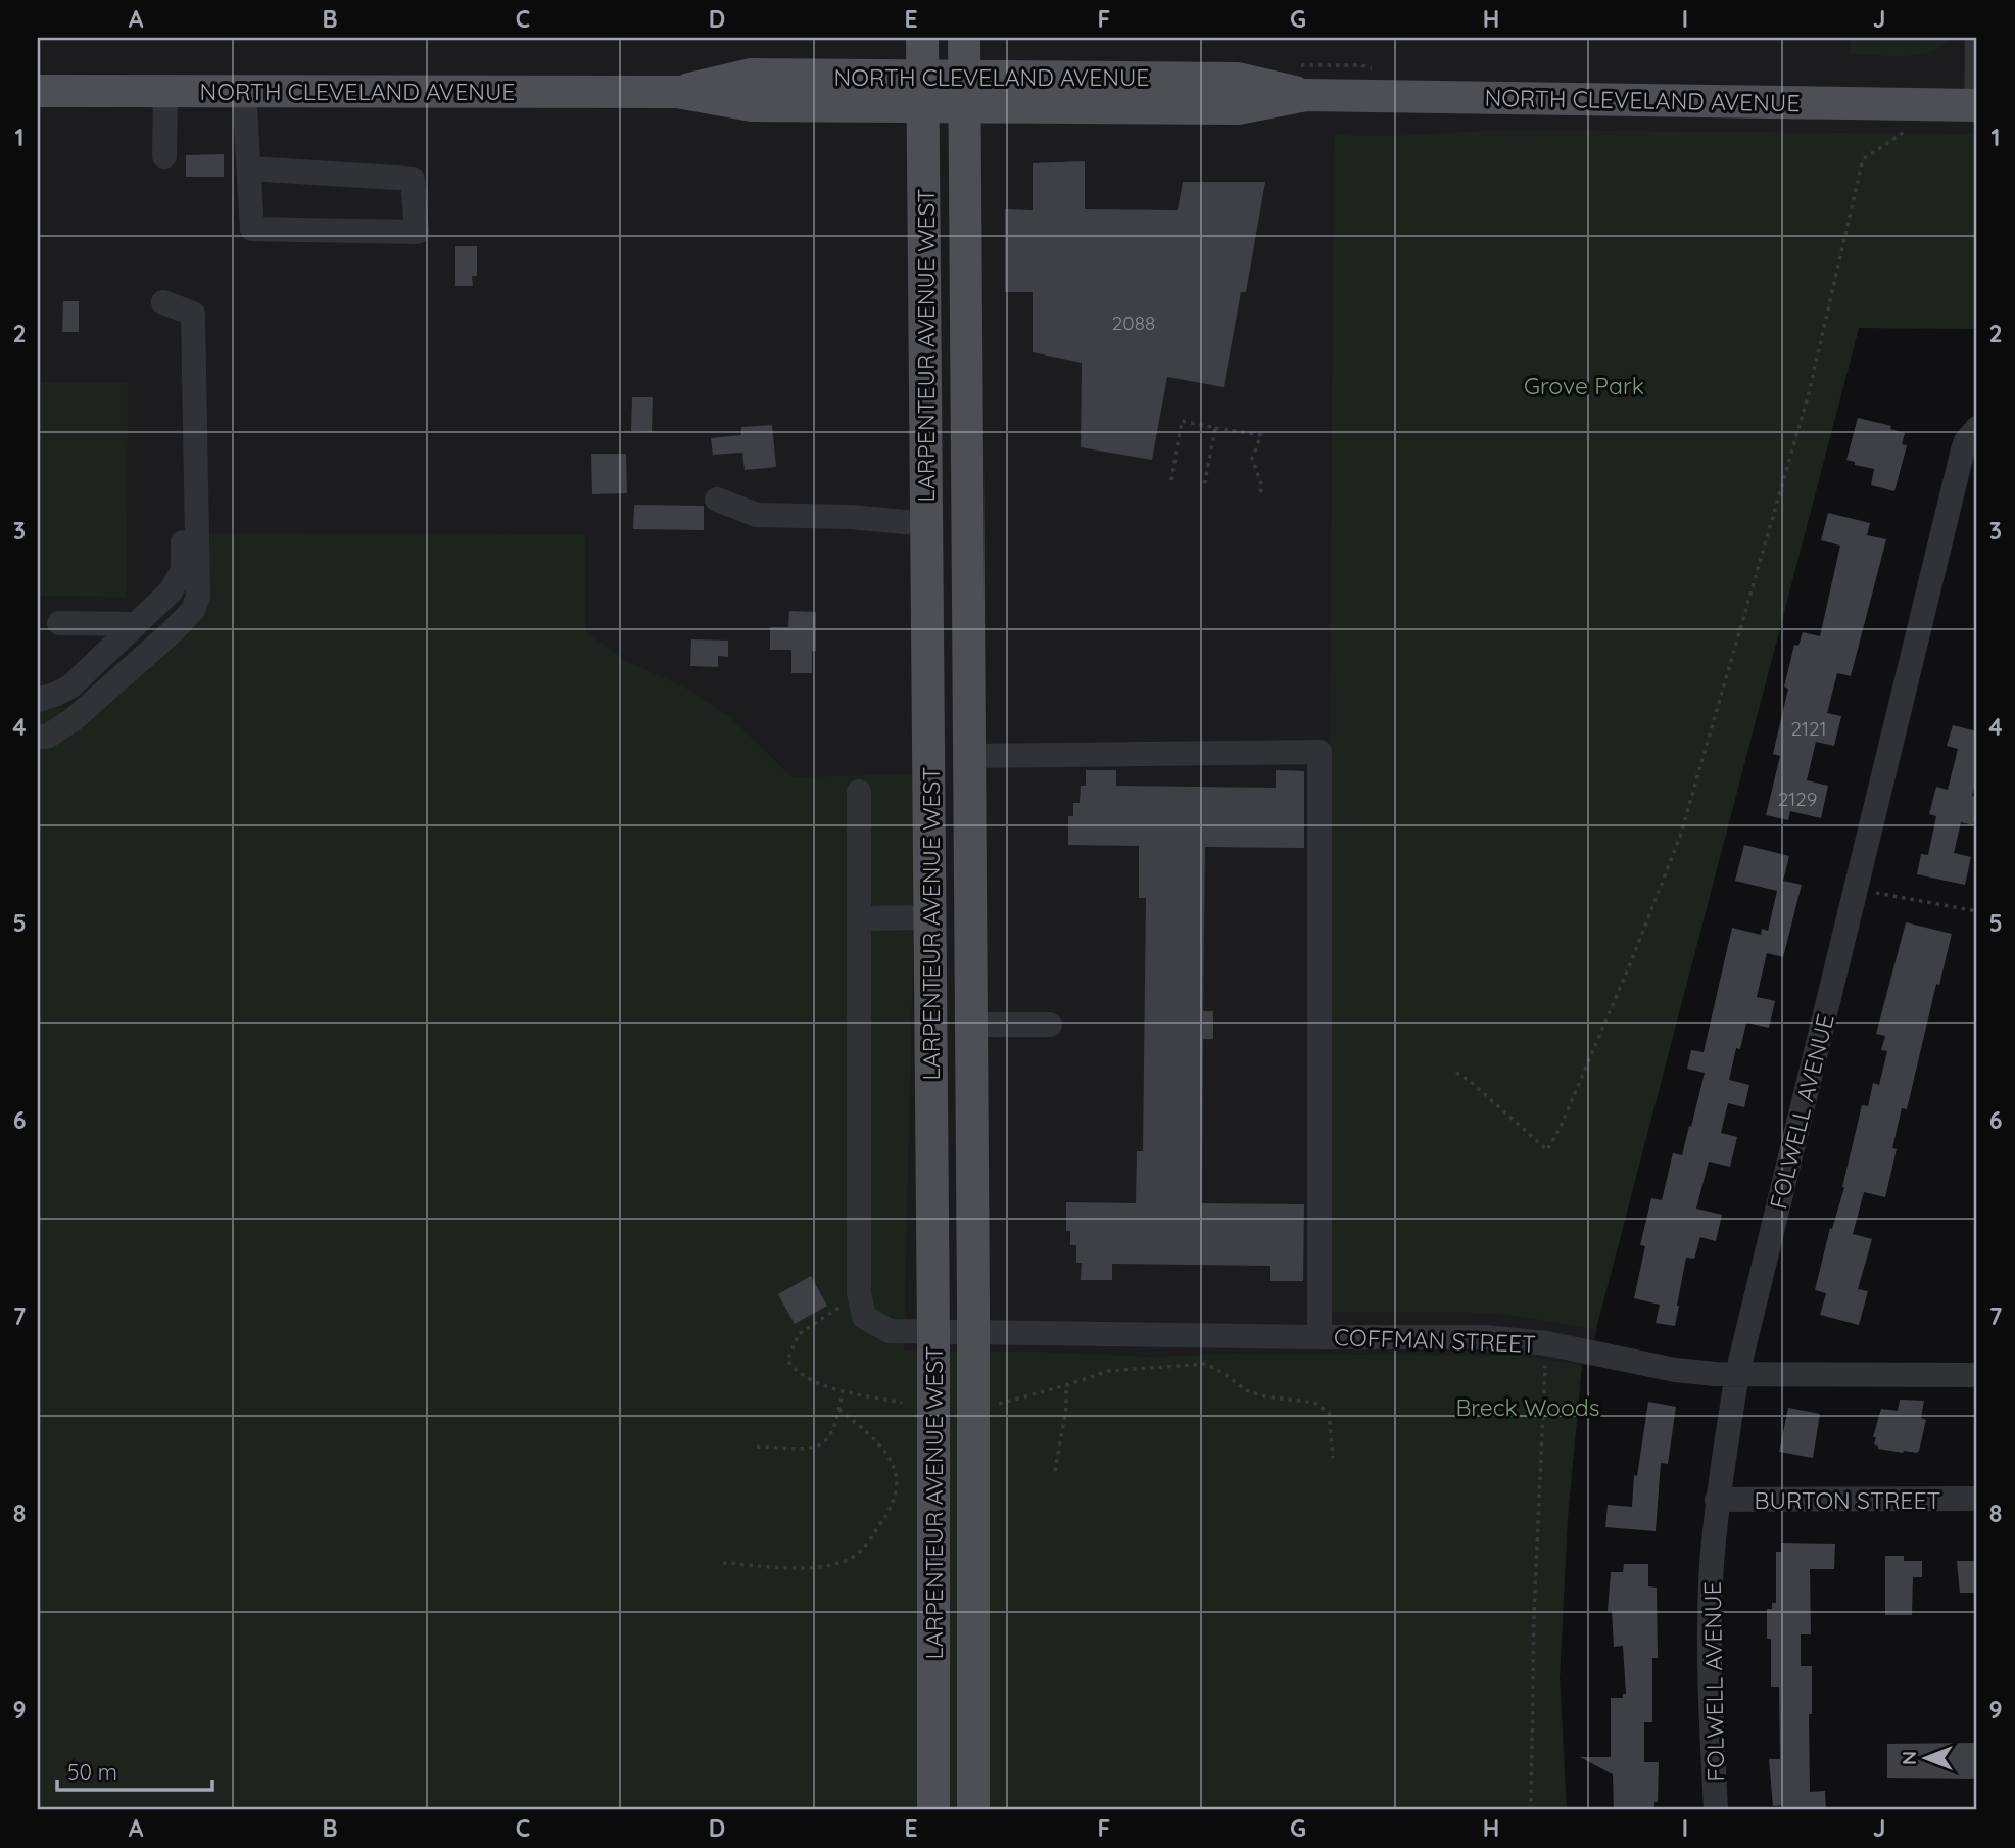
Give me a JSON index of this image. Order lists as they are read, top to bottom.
{
  "streets": {
    "main road": ["NORTH CLEVELAND AVENUE", "LARPENTEUR AVENUE WEST"],
    "street": ["FOLWELL AVENUE", "COFFMAN STREET", "BURTON STREET"]
  },
  "crossings": [
    ["NORTH CLEVELAND AVENUE", "LARPENTEUR AVENUE WEST"],
    ["LARPENTEUR AVENUE WEST", "COFFMAN STREET"],
    ["FOLWELL AVENUE", "COFFMAN STREET"],
    ["FOLWELL AVENUE", "BURTON STREET"]
  ],
  "parks": ["Grove Park", "Breck Woods"],
  "house_numbers": ["2088", "2121", "2129"],
  "scale_bar": "50 m",
  "north": "left",
  "grid": {
    "columns": [
      "A",
      "B",
      "C",
      "D",
      "E",
      "F",
      "G",
      "H",
      "I",
      "J"
    ],
    "rows": [
      "1",
      "2",
      "3",
      "4",
      "5",
      "6",
      "7",
      "8",
      "9"
    ]
  }
}
